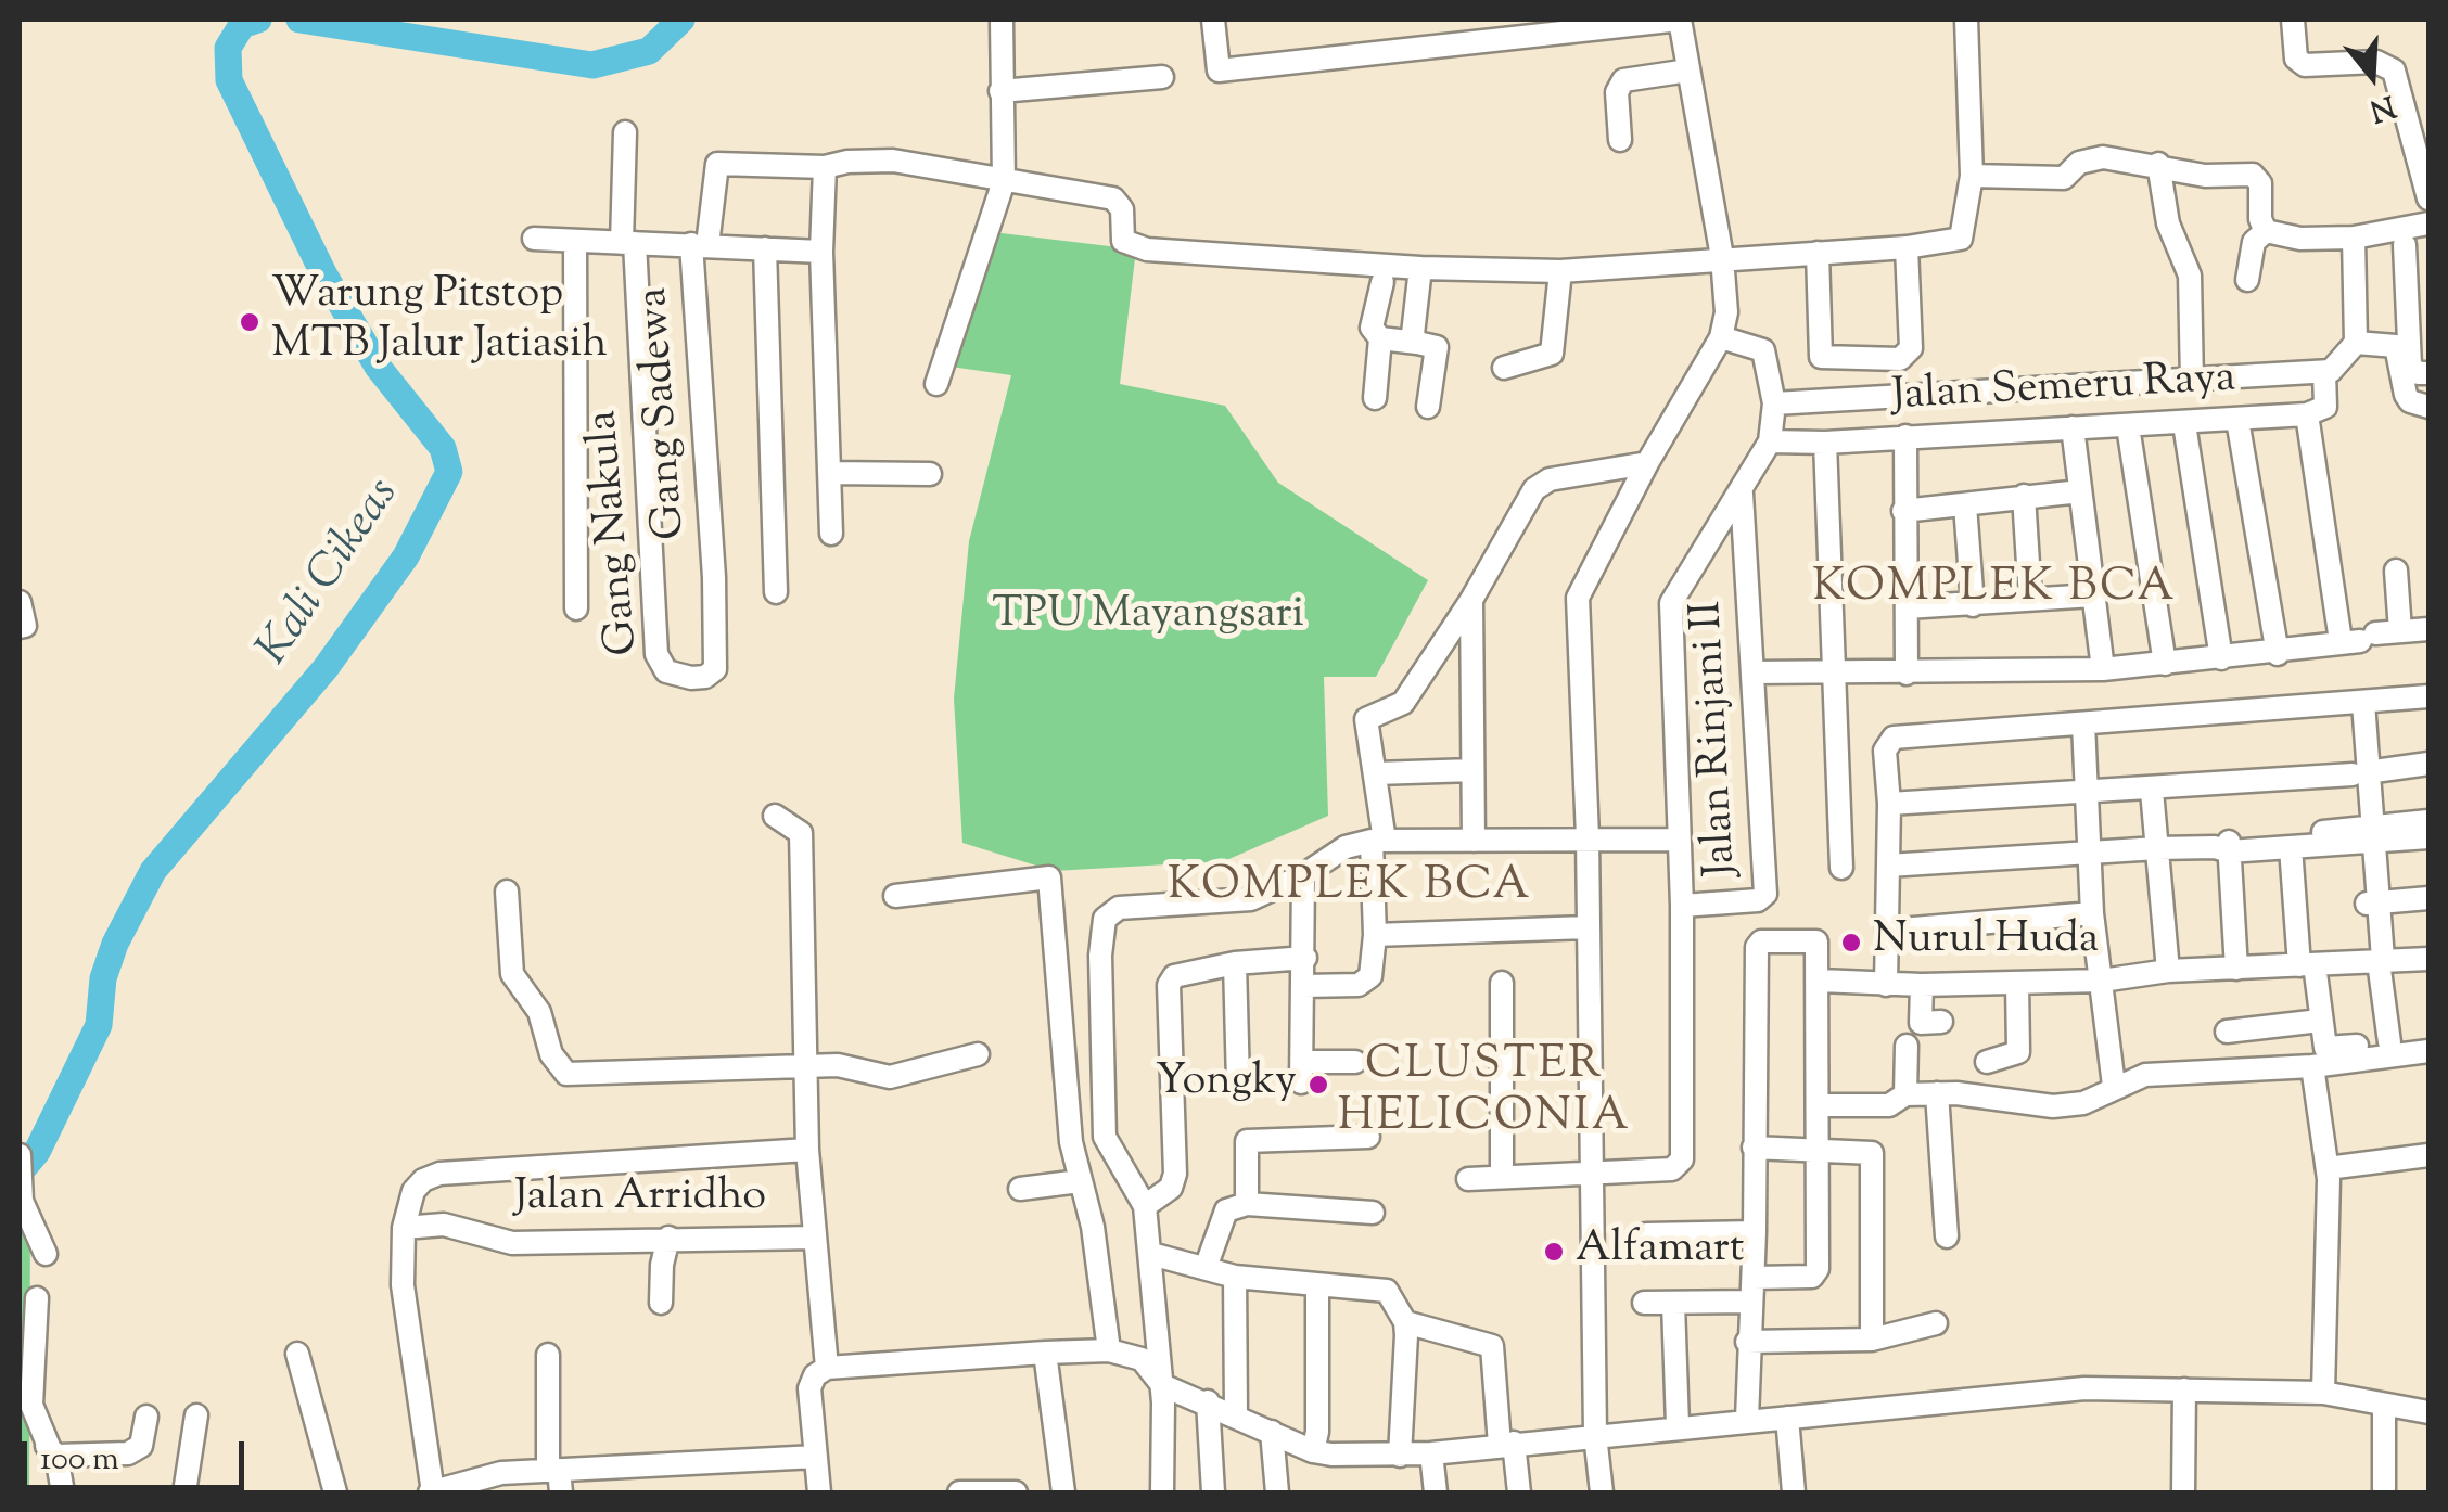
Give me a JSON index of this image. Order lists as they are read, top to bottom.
{
  "streets": {
    "street": [
      "Jalan Semeru Raya",
      "Gang Sadewa",
      "Gang Nakula",
      "Jalan Rinjani II",
      "Jalan Arridho"
    ]
  },
  "crossings": [
    ["Gang Sadewa", "Gang Nakula"]
  ],
  "districts": ["KOMPLEK BCA", "KOMPLEK BCA", "CLUSTER HELICONIA"],
  "water": ["Kali Cikeas"],
  "parks": ["TPU Mayangsari"],
  "places": [
    "Warung Pitstop MTB Jalur Jatiasih",
    "Nurul Huda",
    "Yongky",
    "Alfamart"
  ],
  "scale_bar": "100 m",
  "north": "bottom"
}
